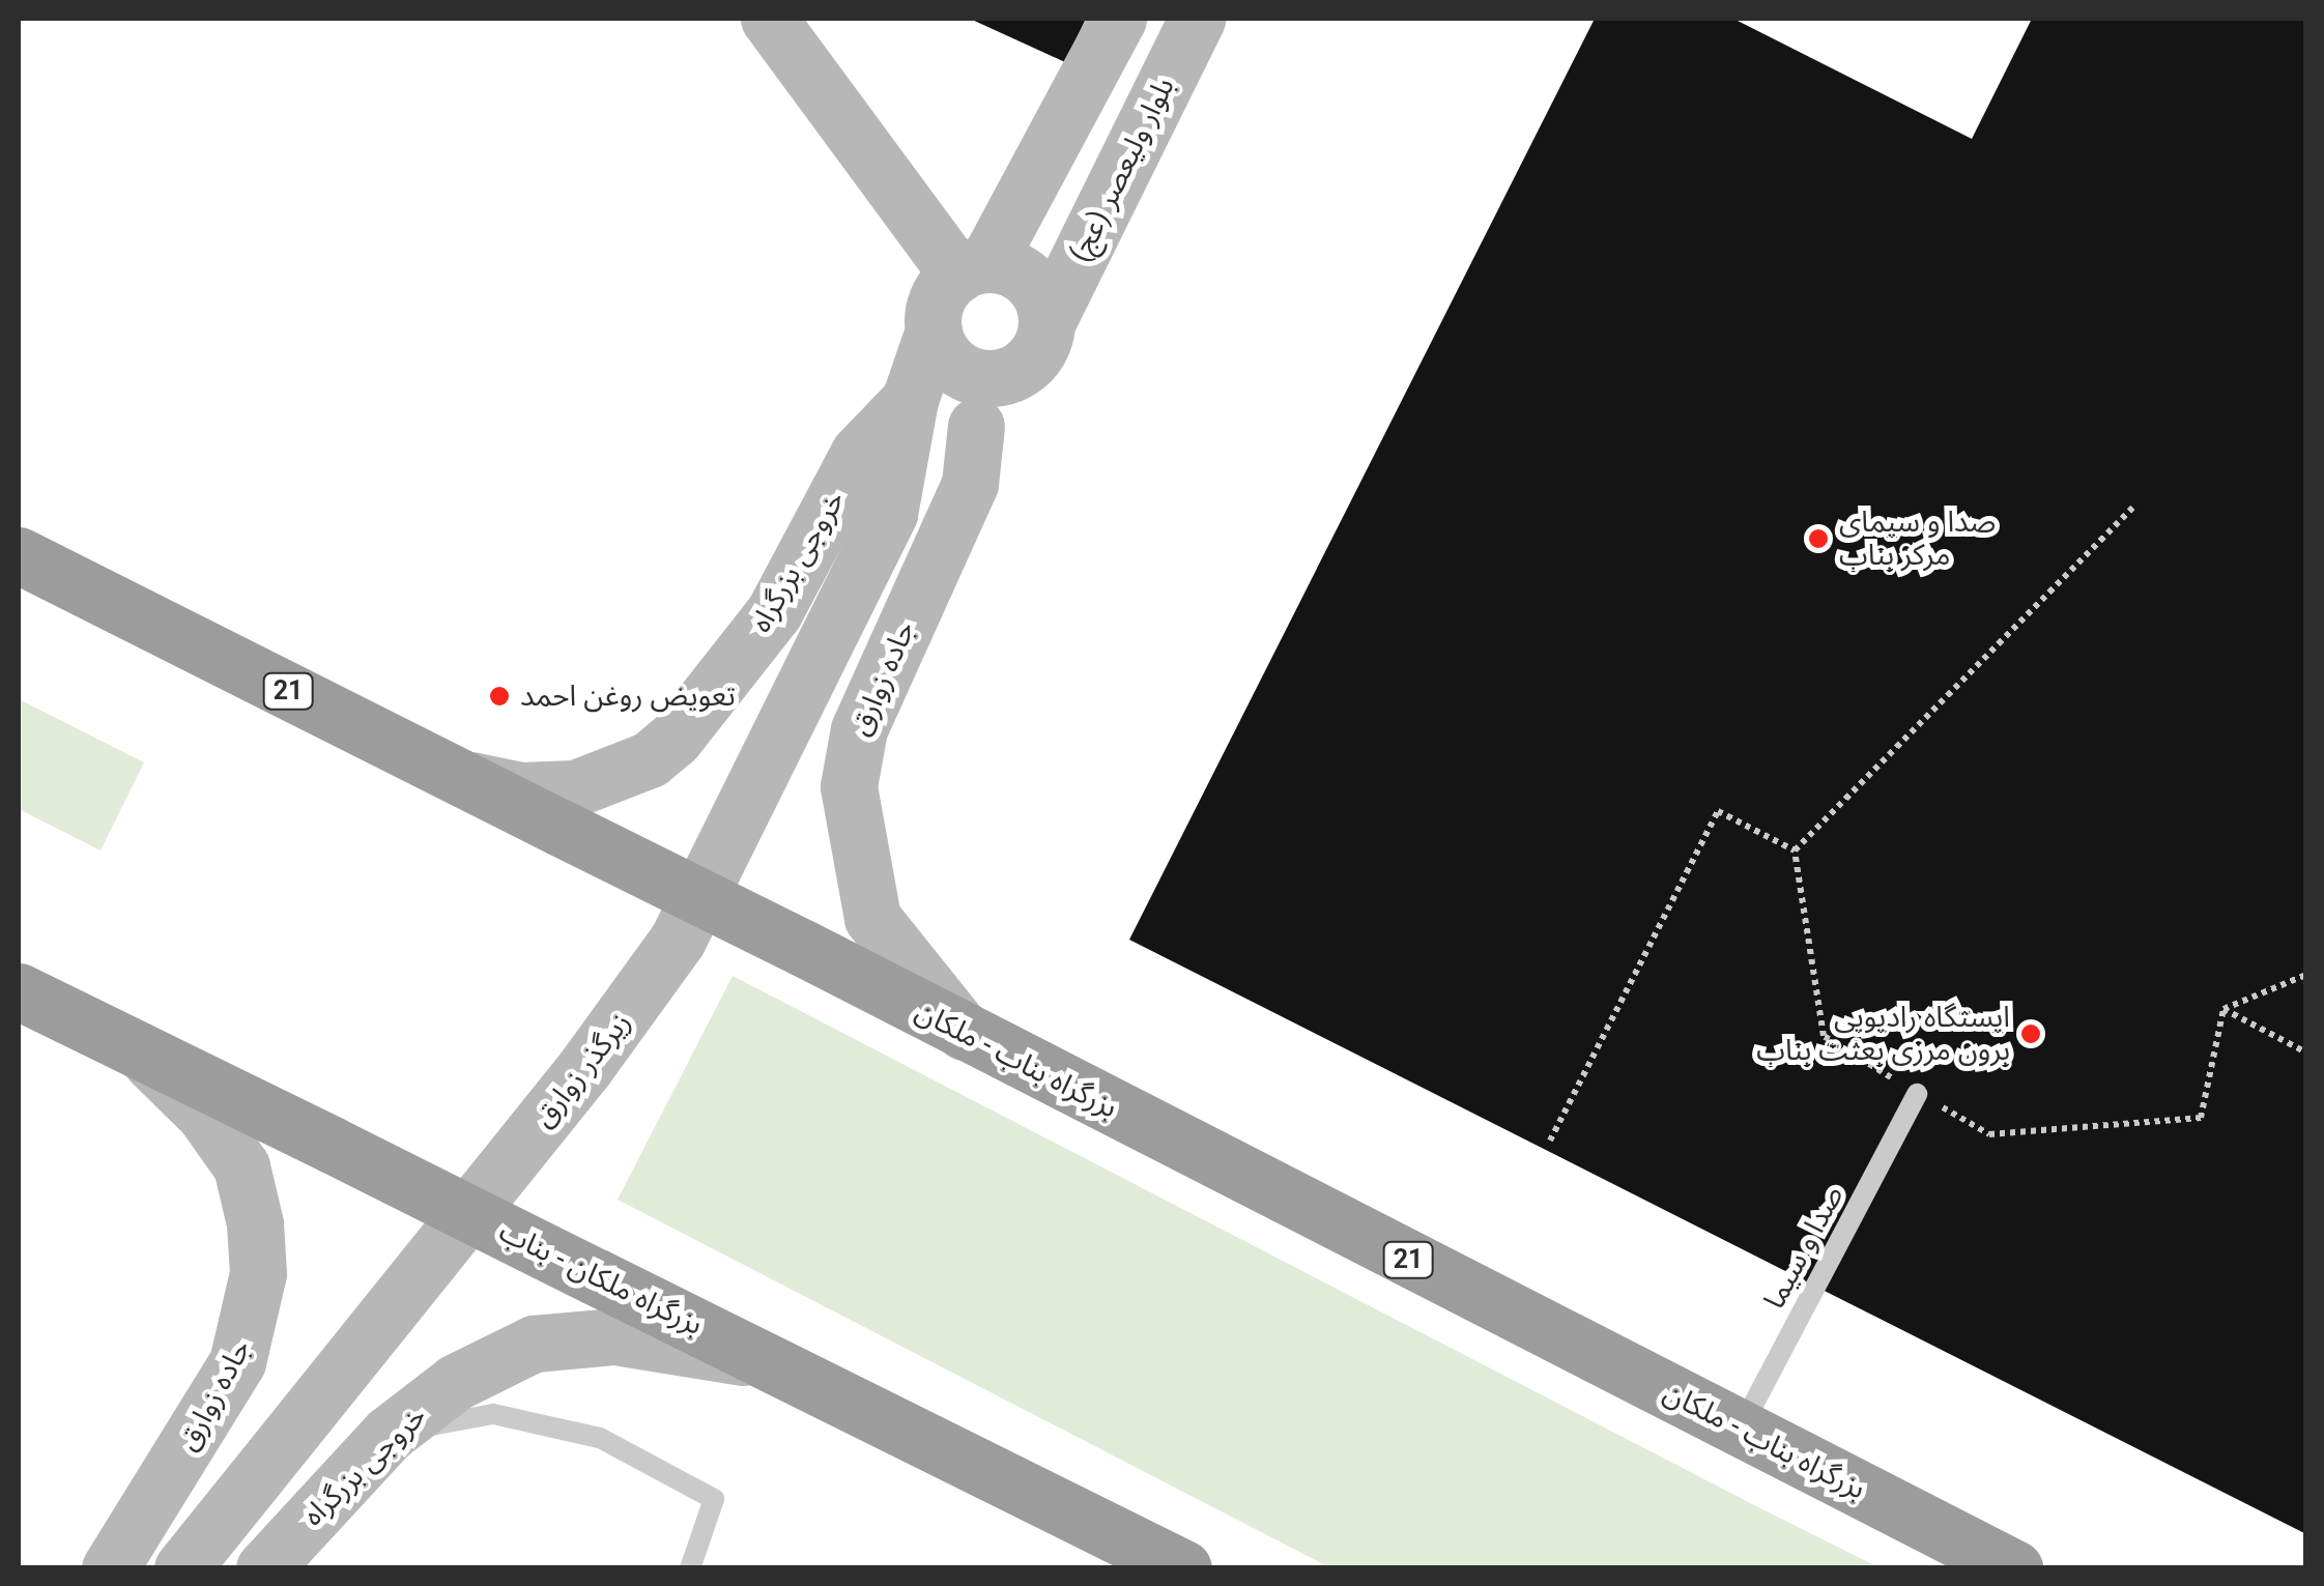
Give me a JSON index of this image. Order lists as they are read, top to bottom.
{
  "streets": {
    "highway": ["21", "بزرگراه بناب - ملکان", "بزرگراه ملکان - بناب"],
    "main road": [
      "بلوار ولیعصر (عج)",
      "خروجی بزرگراه",
      "جاده زوارق",
      "زیرگذر زوارق"
    ],
    "lane": ["صدا و سیما"]
  },
  "crossings": [
    ["بلوار ولیعصر (عج)", "جاده زوارق"],
    ["خروجی بزرگراه", "بزرگراه بناب - ملکان"],
    ["خروجی بزرگراه", "بزرگراه ملکان - بناب"],
    ["جاده زوارق", "بزرگراه بناب - ملکان"],
    ["جاده زوارق", "بزرگراه ملکان - بناب"],
    ["بزرگراه بناب - ملکان", "صدا و سیما"]
  ],
  "places": ["صدا و سیمای مرکز بناب", "تعویض روغن احمد", "ایستگاه رادیویی برون مرزی بعثت بناب"]
}
